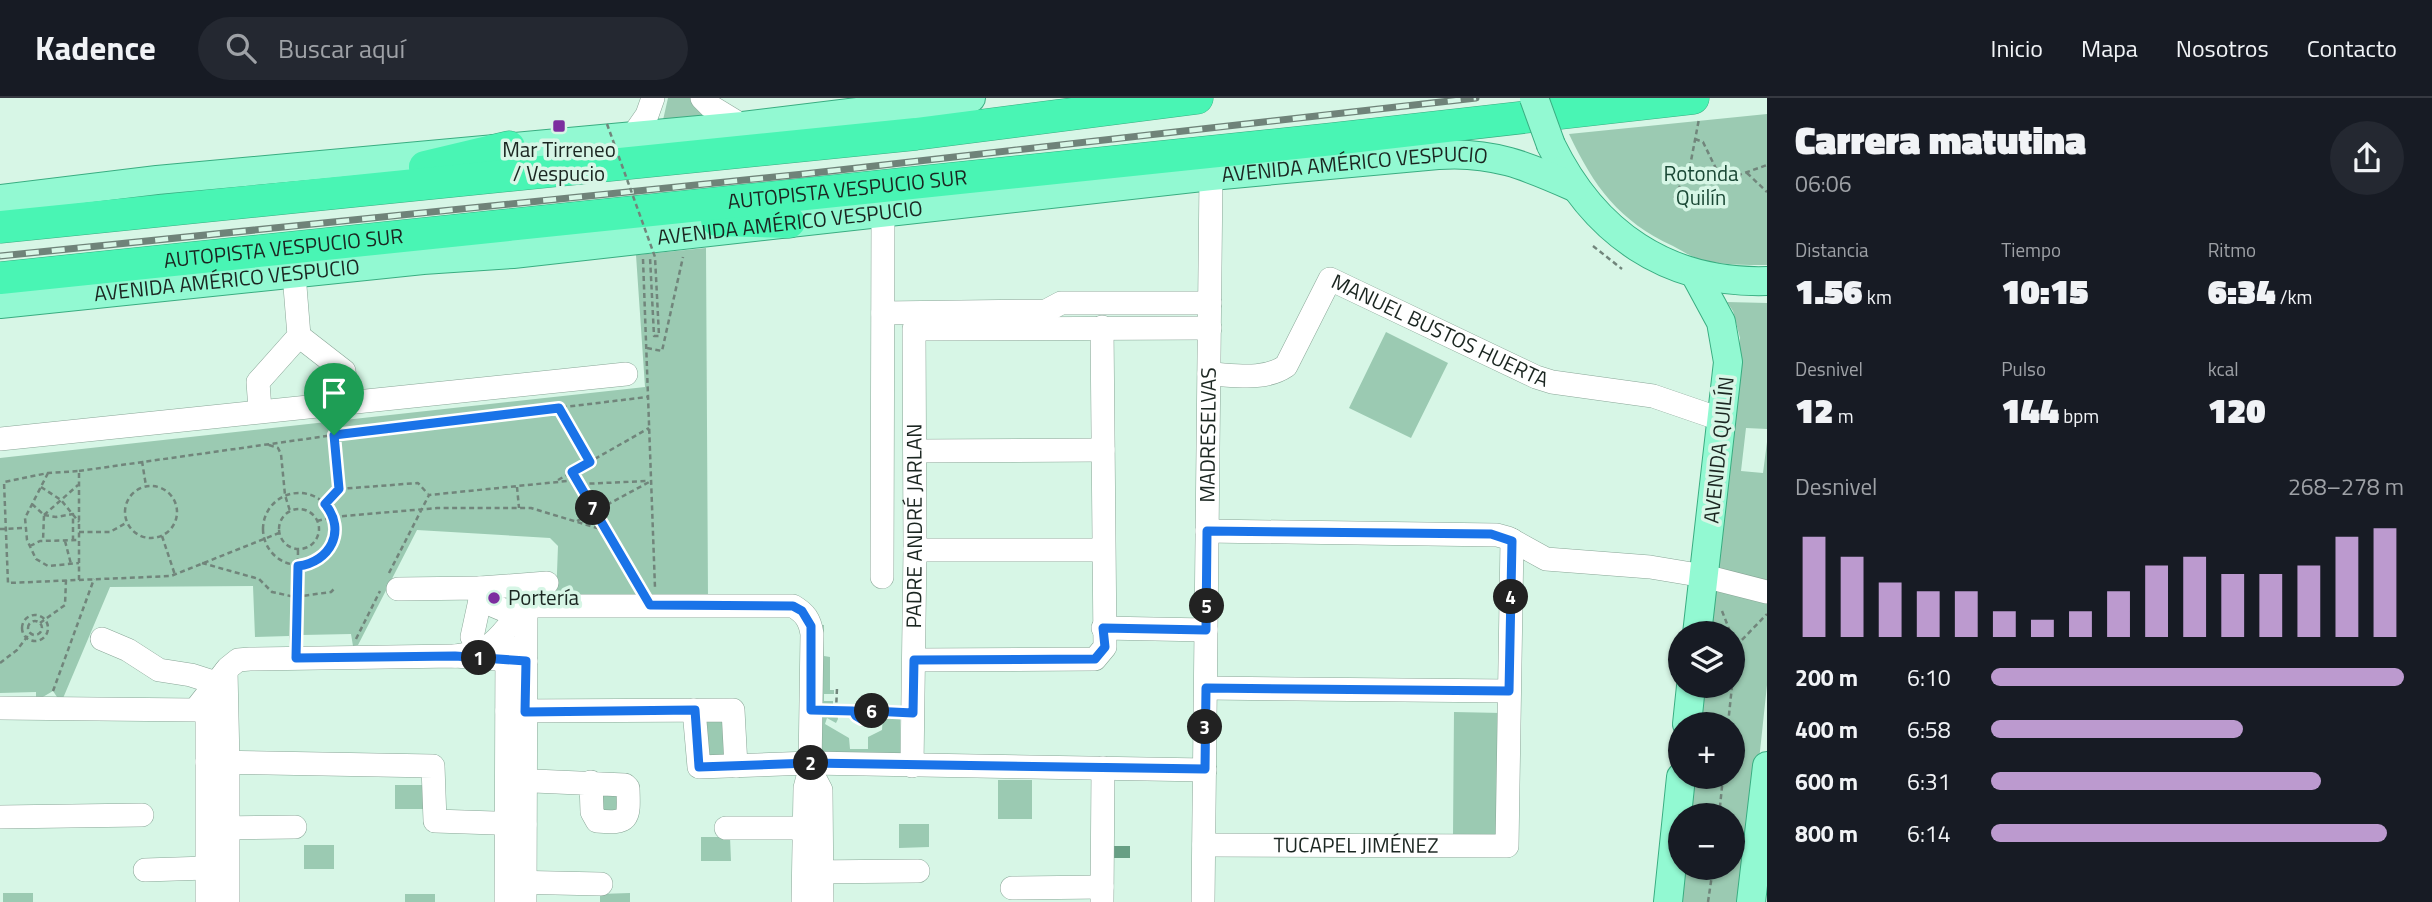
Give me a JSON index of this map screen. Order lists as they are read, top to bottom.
{
  "streets": {
    "highway": ["AUTOPISTA VESPUCIO SUR"],
    "main road": ["AVENIDA AMÉRICO VESPUCIO", "AVENIDA QUILÍN"],
    "street": [
      "MANUEL BUSTOS HUERTA",
      "MADRESELVAS",
      "PADRE ANDRÉ JARLAN",
      "TUCAPEL JIMÉNEZ"
    ]
  },
  "crossings": [
    ["AVENIDA AMÉRICO VESPUCIO", "MADRESELVAS"],
    ["MANUEL BUSTOS HUERTA", "MADRESELVAS"],
    ["MANUEL BUSTOS HUERTA", "AVENIDA QUILÍN"],
    ["MADRESELVAS", "TUCAPEL JIMÉNEZ"]
  ],
  "parks": ["Rotonda Quilín"],
  "places": {
    "transit": ["Mar Tirreneo / Vespucio"],
    "other": ["Portería"]
  },
  "page": {
    "header": "Kadence",
    "search": "Buscar aquí",
    "nav": [
      "Inicio",
      "Mapa",
      "Nosotros",
      "Contacto"
    ],
    "heading": ["Carrera matutina", "06:06"],
    "stats": [
      ["Distancia", "1.56 km"],
      ["Tiempo", "10:15"],
      ["Ritmo", "6:34 /km"],
      ["Desnivel", "12 m"],
      ["Pulso", "144 bpm"],
      ["kcal", "120"]
    ],
    "chart": ["Desnivel", "268–278 m"],
    "pins": [
      "7",
      "4",
      "5",
      "1",
      "6",
      "3",
      "2"
    ],
    "map_buttons": ["+", "−"],
    "list": [
      {
        "name": "200 m",
        "note": "6:10"
      },
      {
        "name": "400 m",
        "note": "6:58"
      },
      {
        "name": "600 m",
        "note": "6:31"
      },
      {
        "name": "800 m",
        "note": "6:14"
      }
    ]
  }
}
